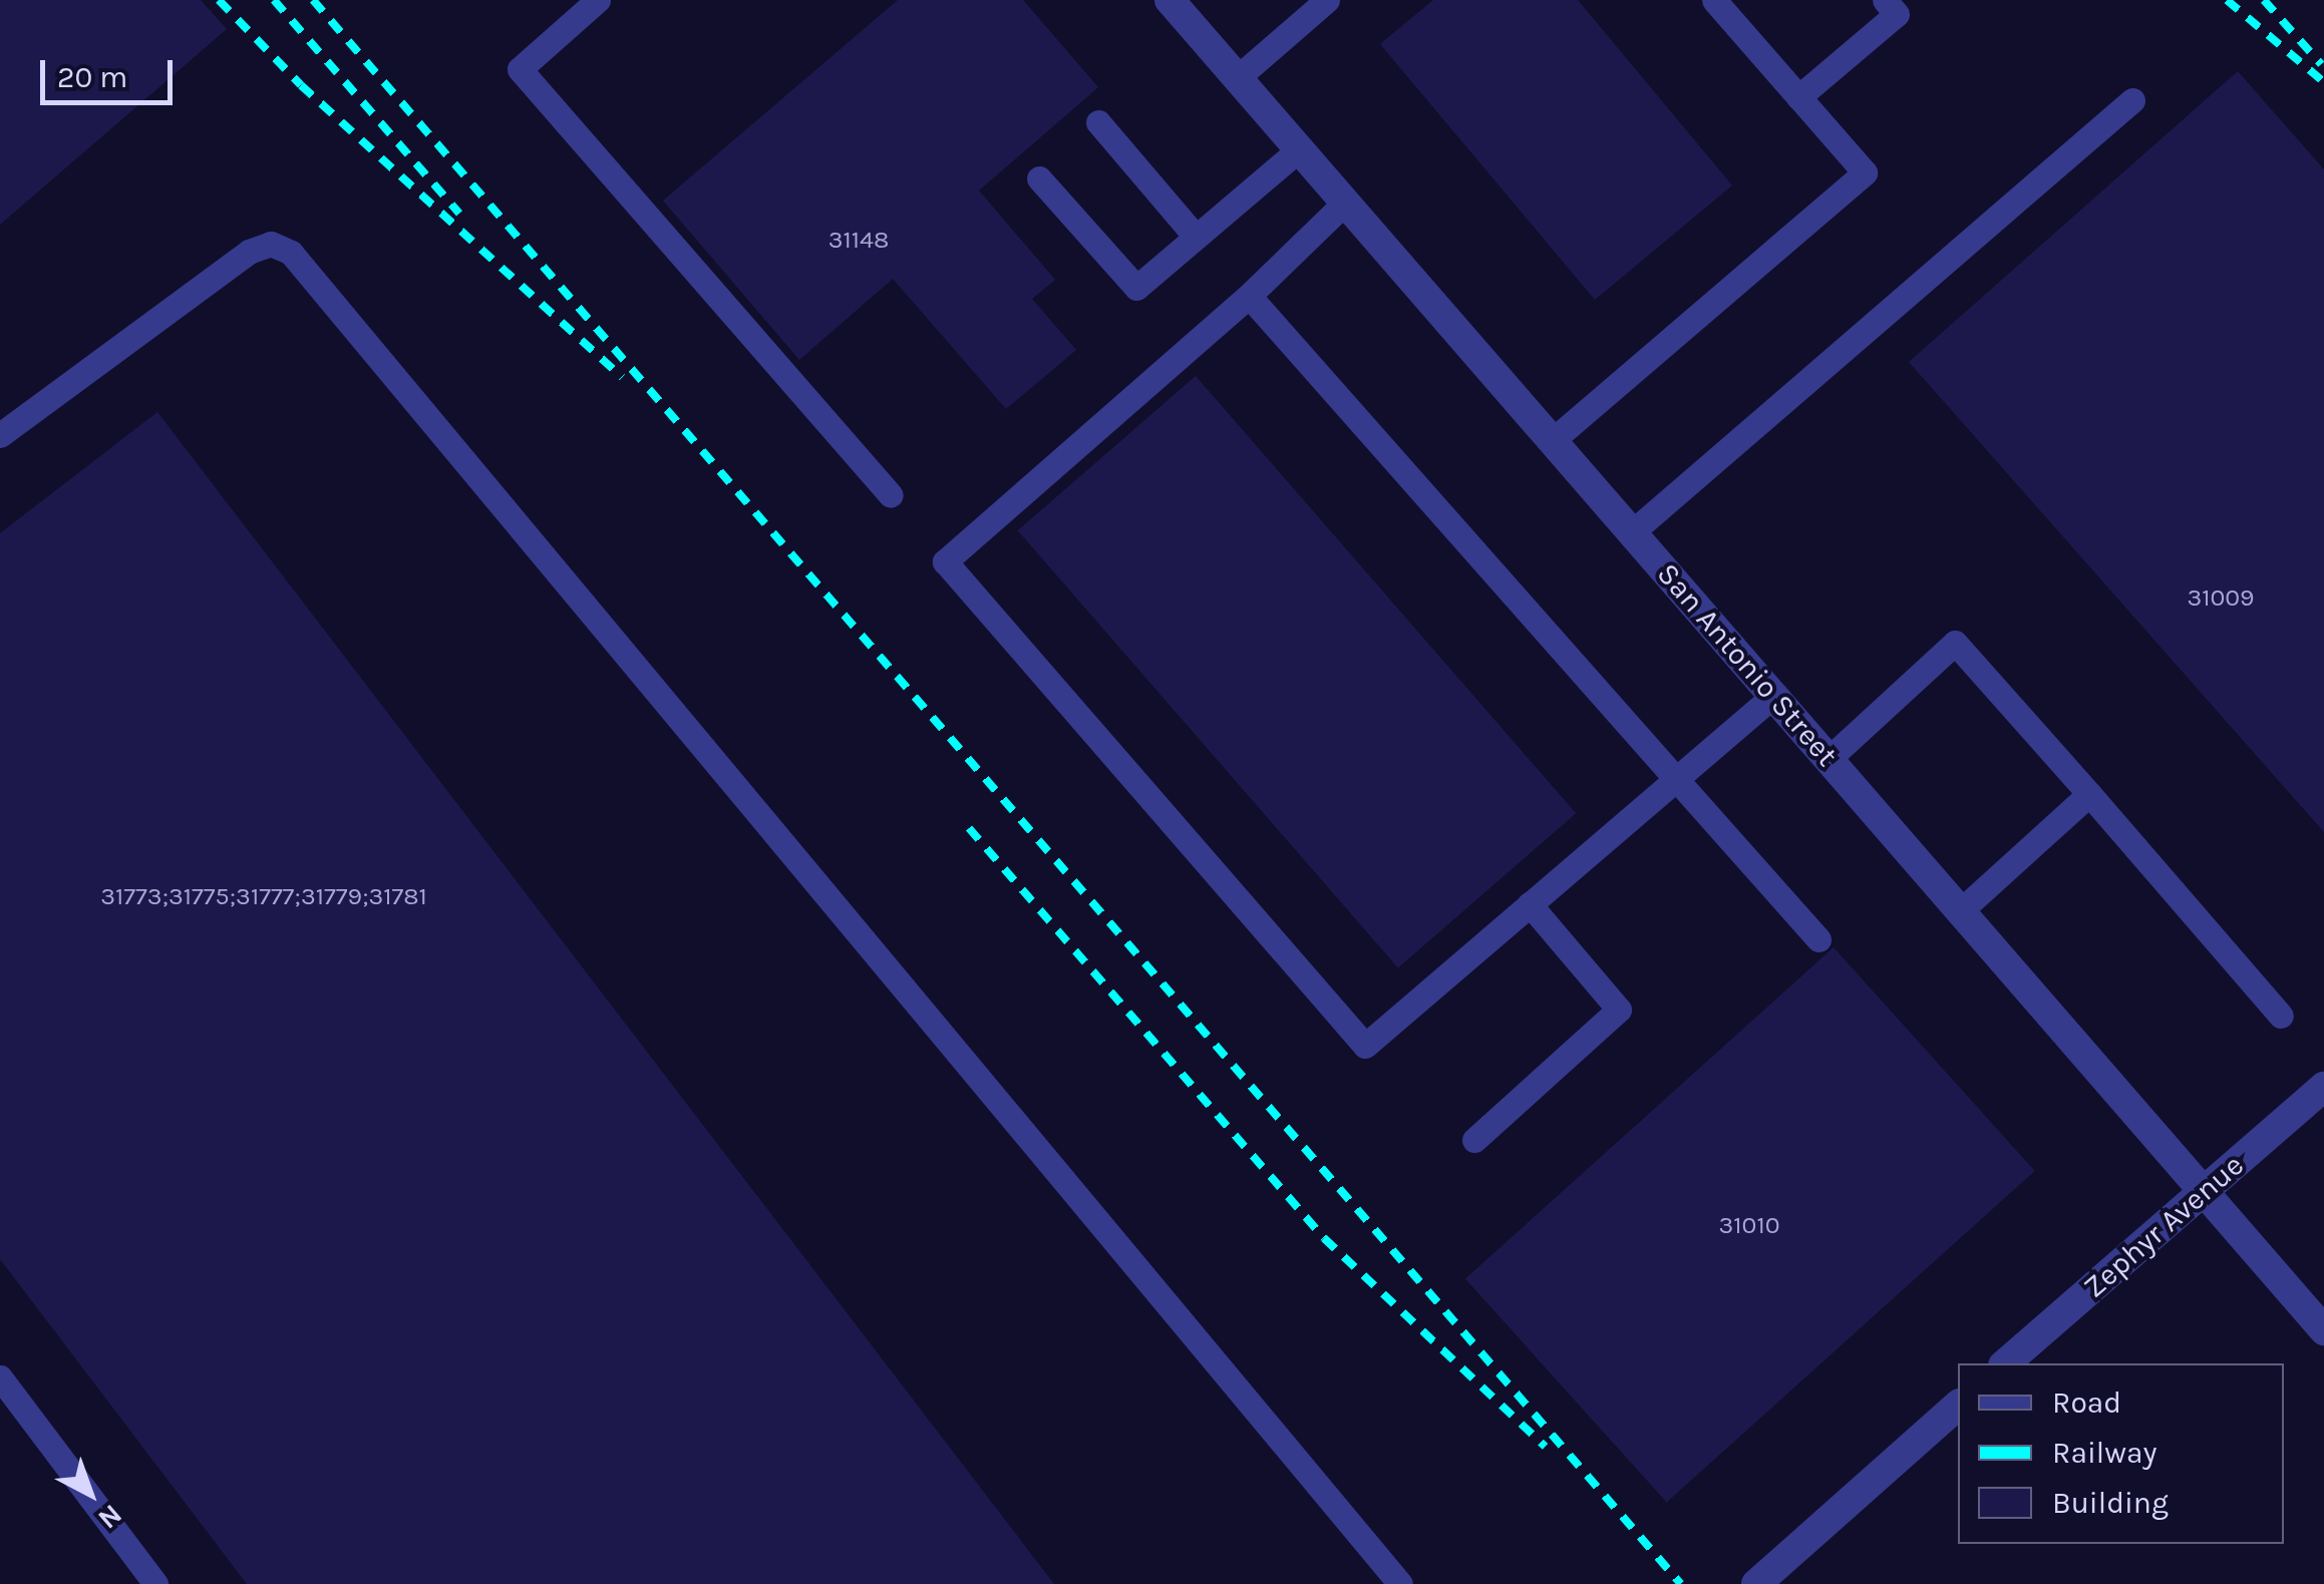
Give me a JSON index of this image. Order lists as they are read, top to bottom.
{
  "streets": {
    "street": ["San Antonio Street", "Zephyr Avenue"]
  },
  "crossings": [
    ["San Antonio Street", "Zephyr Avenue"]
  ],
  "house_numbers": [
    "31148",
    "31009",
    "31773;31775;31777;31779;31781",
    "31010"
  ],
  "legend": ["Road", "Railway", "Building"],
  "scale_bar": "20 m",
  "north": "bottom right"
}
